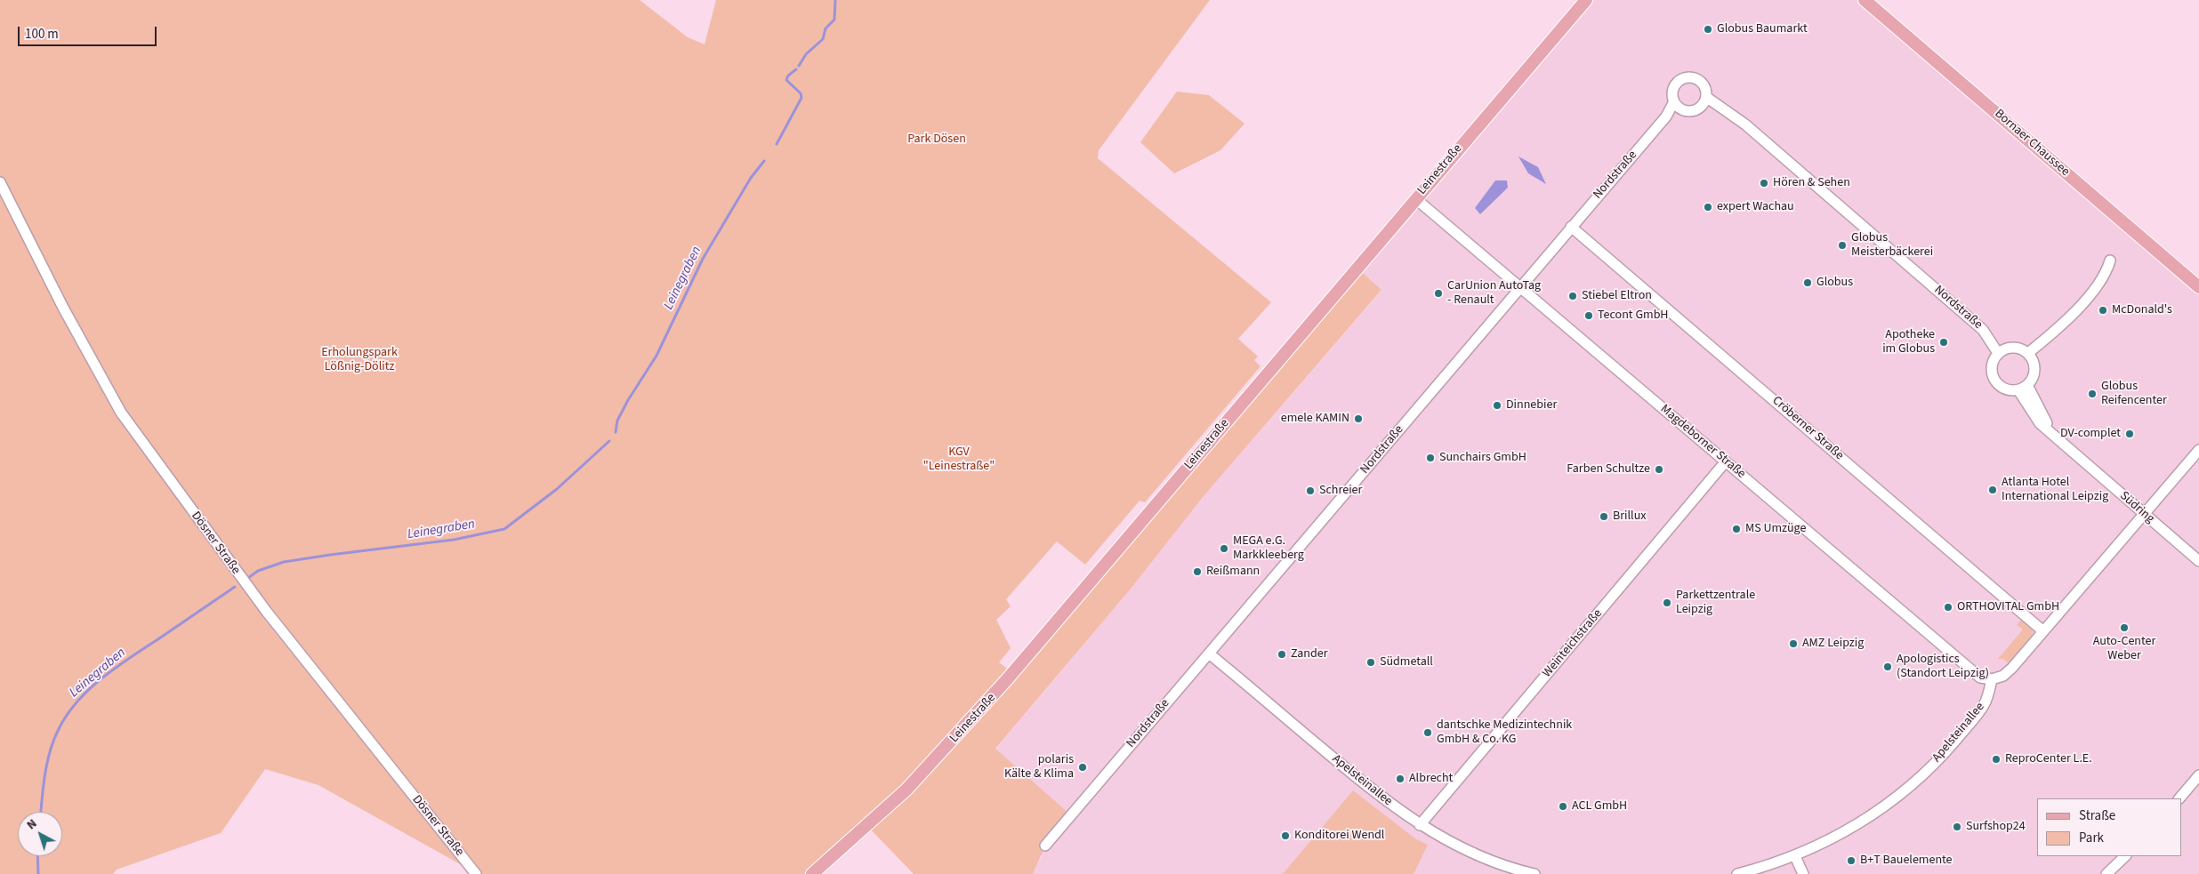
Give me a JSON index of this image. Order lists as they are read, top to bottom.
{
  "streets": {
    "main road": ["Bornaer Chaussee", "Leinestraße"],
    "street": [
      "Nordstraße",
      "Cröberner Straße",
      "Magdeborner Straße",
      "Südring",
      "Dösner Straße",
      "Weinteichstraße",
      "Apelsteinallee"
    ]
  },
  "crossings": [
    ["Leinestraße", "Magdeborner Straße"],
    ["Nordstraße", "Cröberner Straße"],
    ["Nordstraße", "Magdeborner Straße"],
    ["Nordstraße", "Südring"],
    ["Nordstraße", "Apelsteinallee"],
    ["Magdeborner Straße", "Weinteichstraße"],
    ["Magdeborner Straße", "Apelsteinallee"],
    ["Weinteichstraße", "Apelsteinallee"]
  ],
  "water": ["Leinegraben"],
  "parks": ["Park Dösen", "Erholungspark Lößnig-Dölitz", "KGV \"Leinestraße\""],
  "places": [
    "Globus Baumarkt",
    "Hören & Sehen",
    "expert Wachau",
    "Globus Meisterbäckerei",
    "Globus",
    "CarUnion AutoTag - Renault",
    "Stiebel Eltron",
    "McDonald's",
    "Tecont GmbH",
    "Apotheke im Globus",
    "Globus Reifencenter",
    "Dinnebier",
    "emele KAMIN",
    "DV-complet",
    "Sunchairs GmbH",
    "Farben Schultze",
    "Atlanta Hotel International Leipzig",
    "Schreier",
    "Brillux",
    "MS Umzüge",
    "MEGA e.G. Markkleeberg",
    "Reißmann",
    "Parkettzentrale Leipzig",
    "ORTHOVITAL GmbH",
    "Auto-Center Weber",
    "AMZ Leipzig",
    "Zander",
    "Südmetall",
    "Apologistics (Standort Leipzig)",
    "dantschke Medizintechnik GmbH & Co. KG",
    "ReproCenter L.E.",
    "polaris Kälte & Klima",
    "Albrecht",
    "ACL GmbH",
    "Surfshop24",
    "Konditorei Wendl",
    "B+T Bauelemente"
  ],
  "legend": ["Straße", "Park"],
  "scale_bar": "100 m",
  "north": "top left"
}
